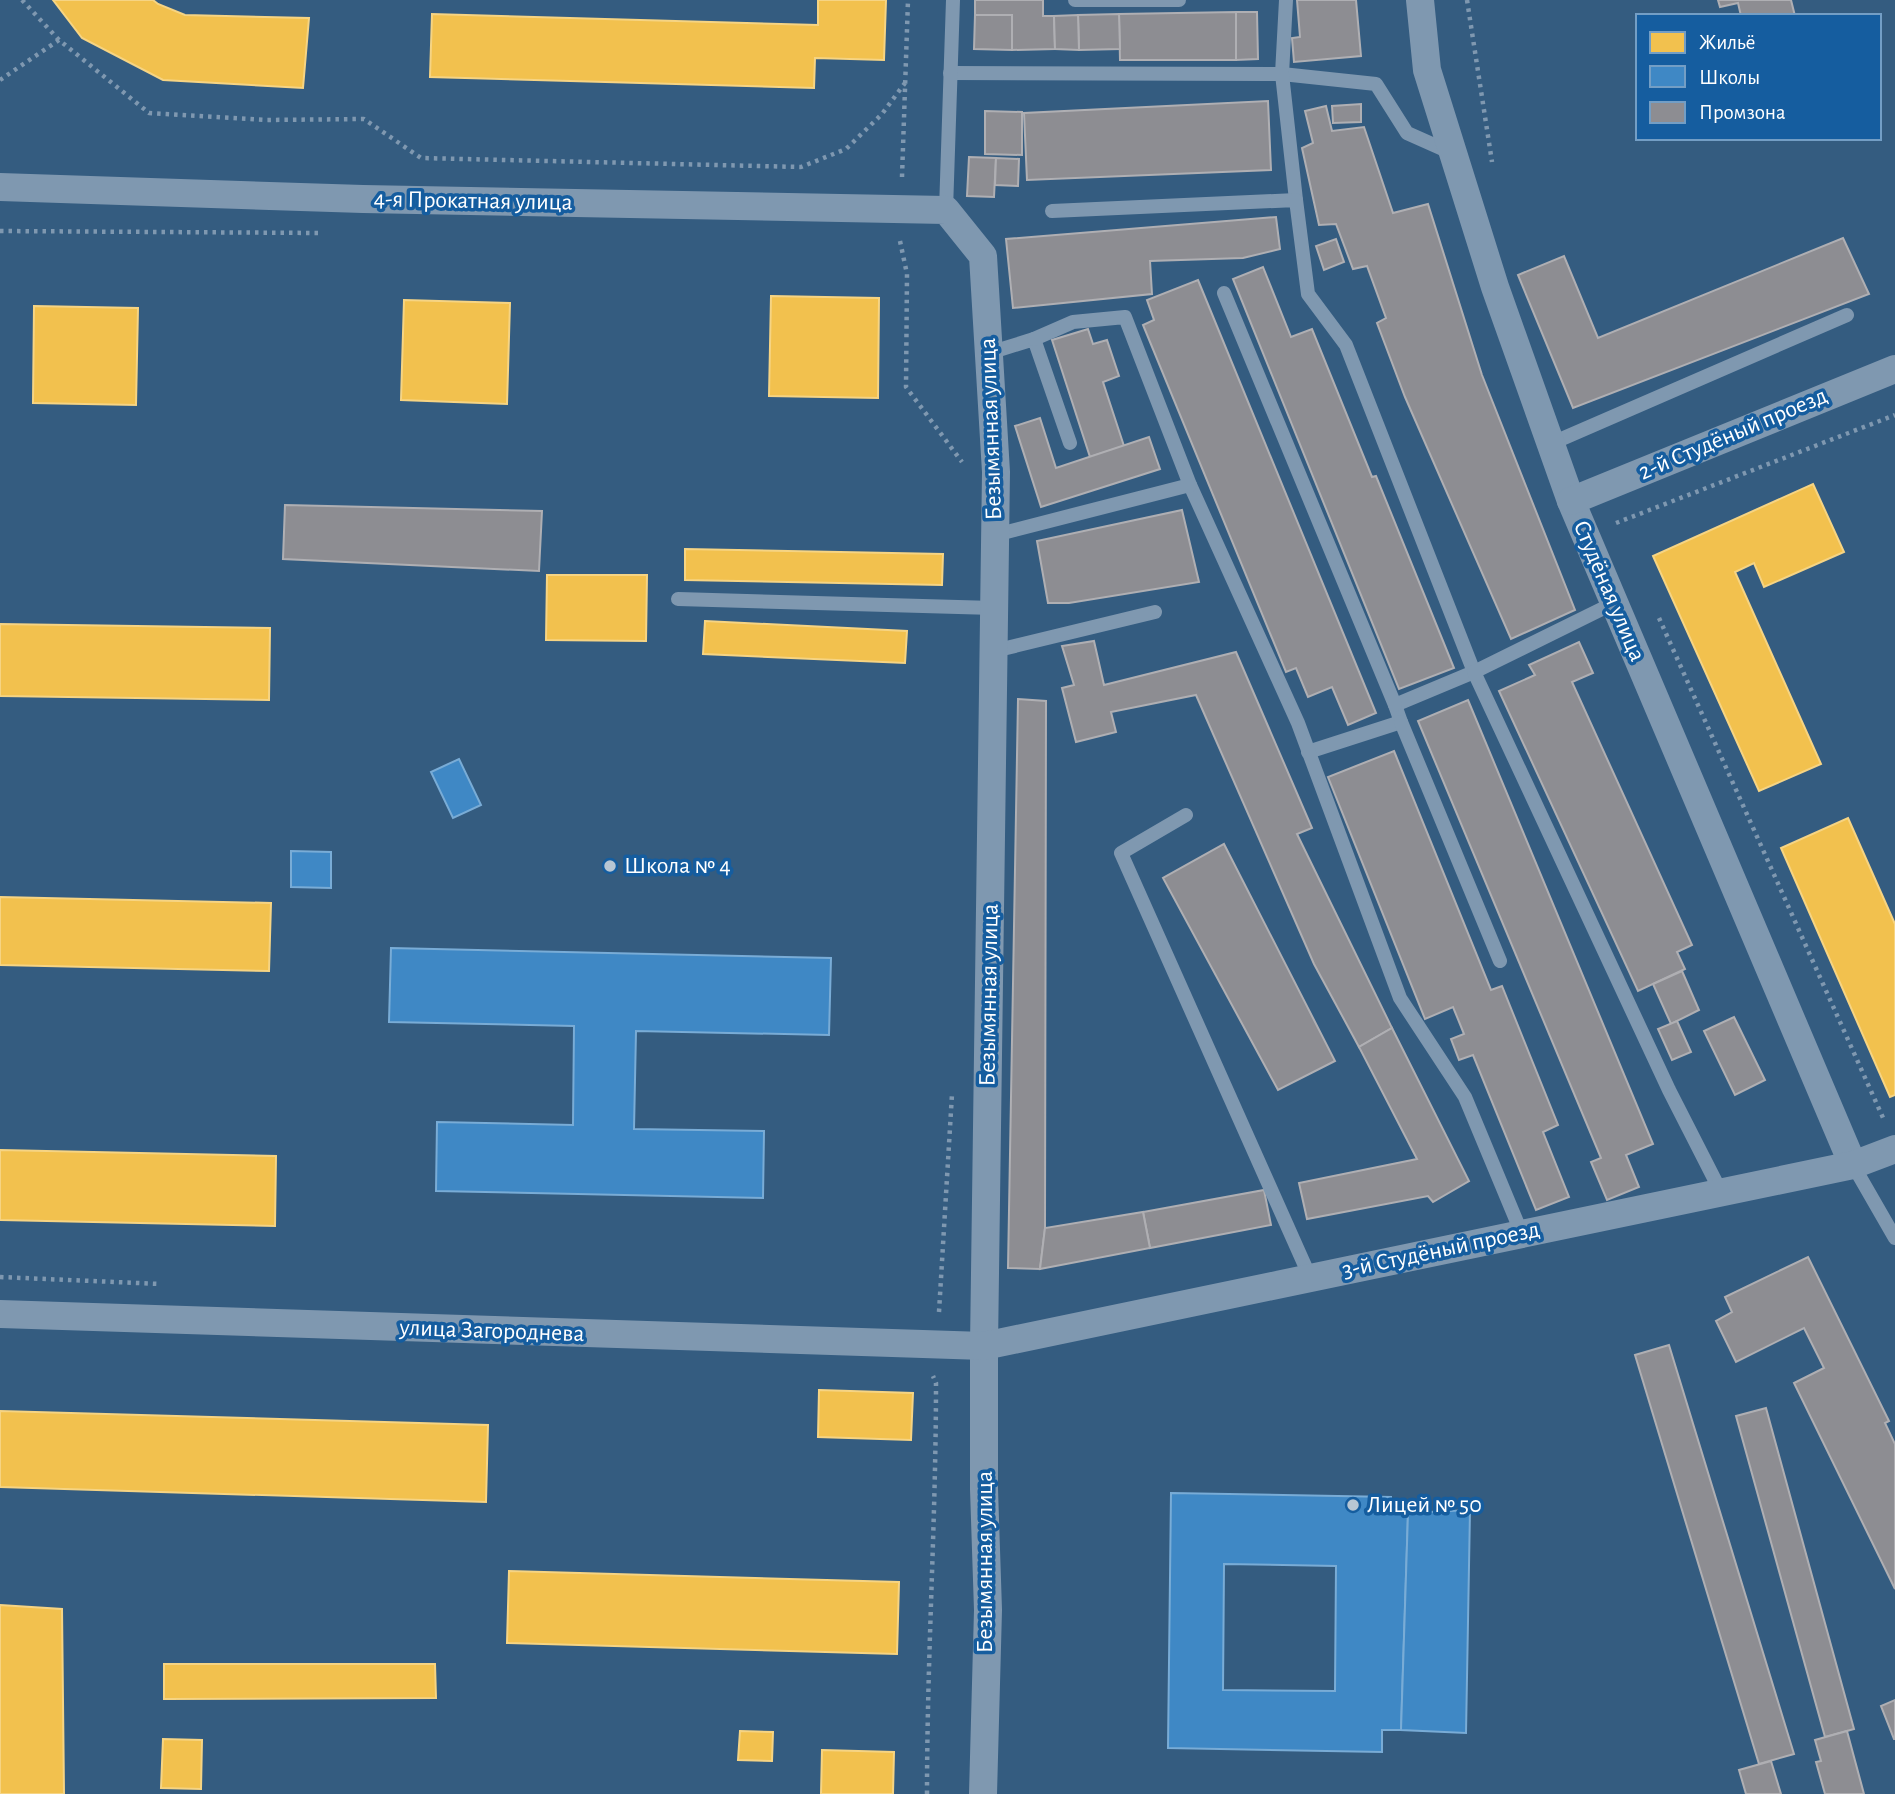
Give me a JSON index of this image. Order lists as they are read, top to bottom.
{
  "streets": {
    "street": [
      "4-я Прокатная улица",
      "Безымянная улица",
      "2-й Студёный проезд",
      "Студёная улица",
      "3-й Студёный проезд",
      "улица Загороднева"
    ]
  },
  "crossings": [
    ["4-я Прокатная улица", "Безымянная улица"],
    ["Безымянная улица", "3-й Студёный проезд"],
    ["Безымянная улица", "улица Загороднева"],
    ["2-й Студёный проезд", "Студёная улица"],
    ["Студёная улица", "3-й Студёный проезд"],
    ["3-й Студёный проезд", "улица Загороднева"]
  ],
  "places": ["Школа № 4", "Лицей № 50"],
  "legend": ["Жильё", "Школы", "Промзона"]
}
